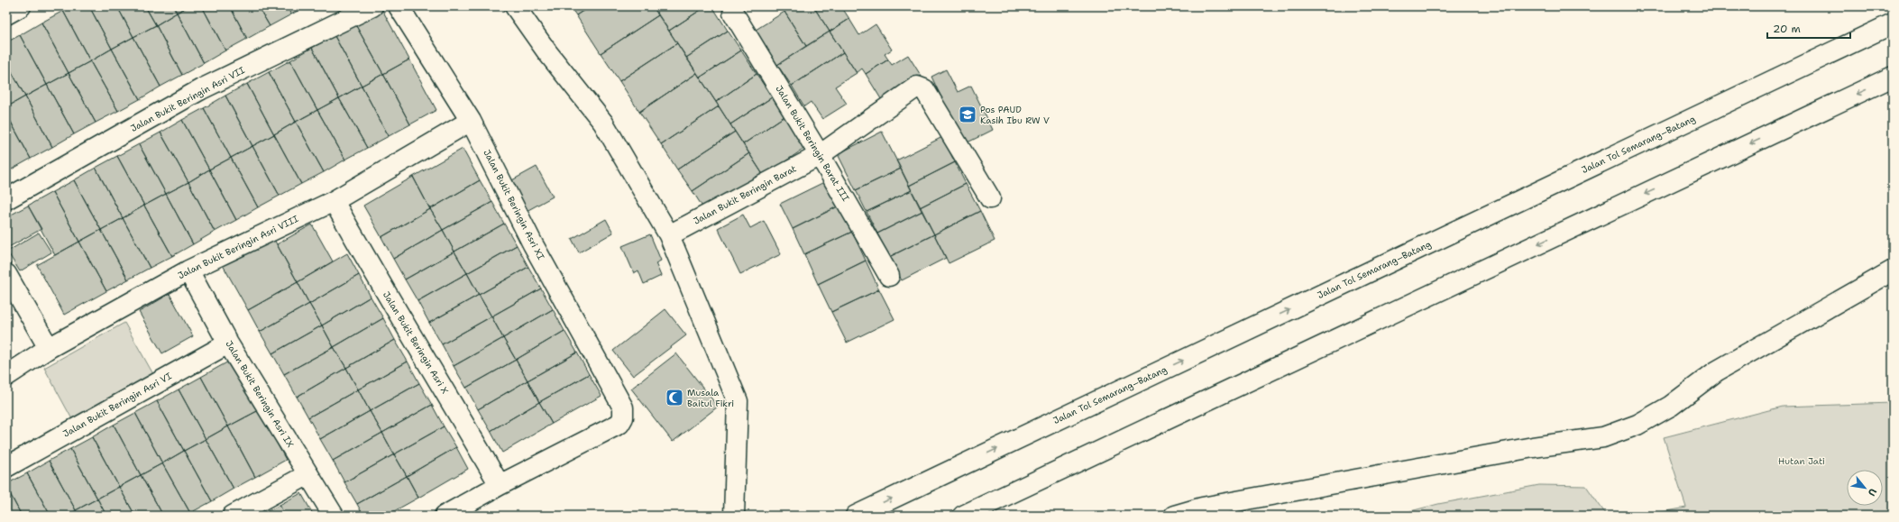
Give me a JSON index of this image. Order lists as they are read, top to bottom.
{
  "streets": {
    "main road": [
      "Jalan Bukit Beringin Asri VII",
      "Jalan Bukit Beringin Barat III",
      "Jalan Tol Semarang–Batang",
      "Jalan Bukit Beringin Barat",
      "Jalan Bukit Beringin Asri XI",
      "Jalan Bukit Beringin Asri VIII",
      "Jalan Bukit Beringin Asri X",
      "Jalan Bukit Beringin Asri IX",
      "Jalan Bukit Beringin Asri VI"
    ]
  },
  "crossings": [
    ["Jalan Bukit Beringin Barat III", "Jalan Bukit Beringin Barat"],
    ["Jalan Bukit Beringin Asri XI", "Jalan Bukit Beringin Asri VIII"],
    ["Jalan Bukit Beringin Asri XI", "Jalan Bukit Beringin Asri X"],
    ["Jalan Bukit Beringin Asri VIII", "Jalan Bukit Beringin Asri X"],
    ["Jalan Bukit Beringin Asri VIII", "Jalan Bukit Beringin Asri IX"],
    ["Jalan Bukit Beringin Asri IX", "Jalan Bukit Beringin Asri VI"]
  ],
  "parks": ["Hutan Jati"],
  "places": {
    "school or university": ["Pos PAUD Kasih Ibu RW V"],
    "mosque": ["Musala Baitul Fikri"]
  },
  "scale_bar": "20 m",
  "north": "bottom right"
}
